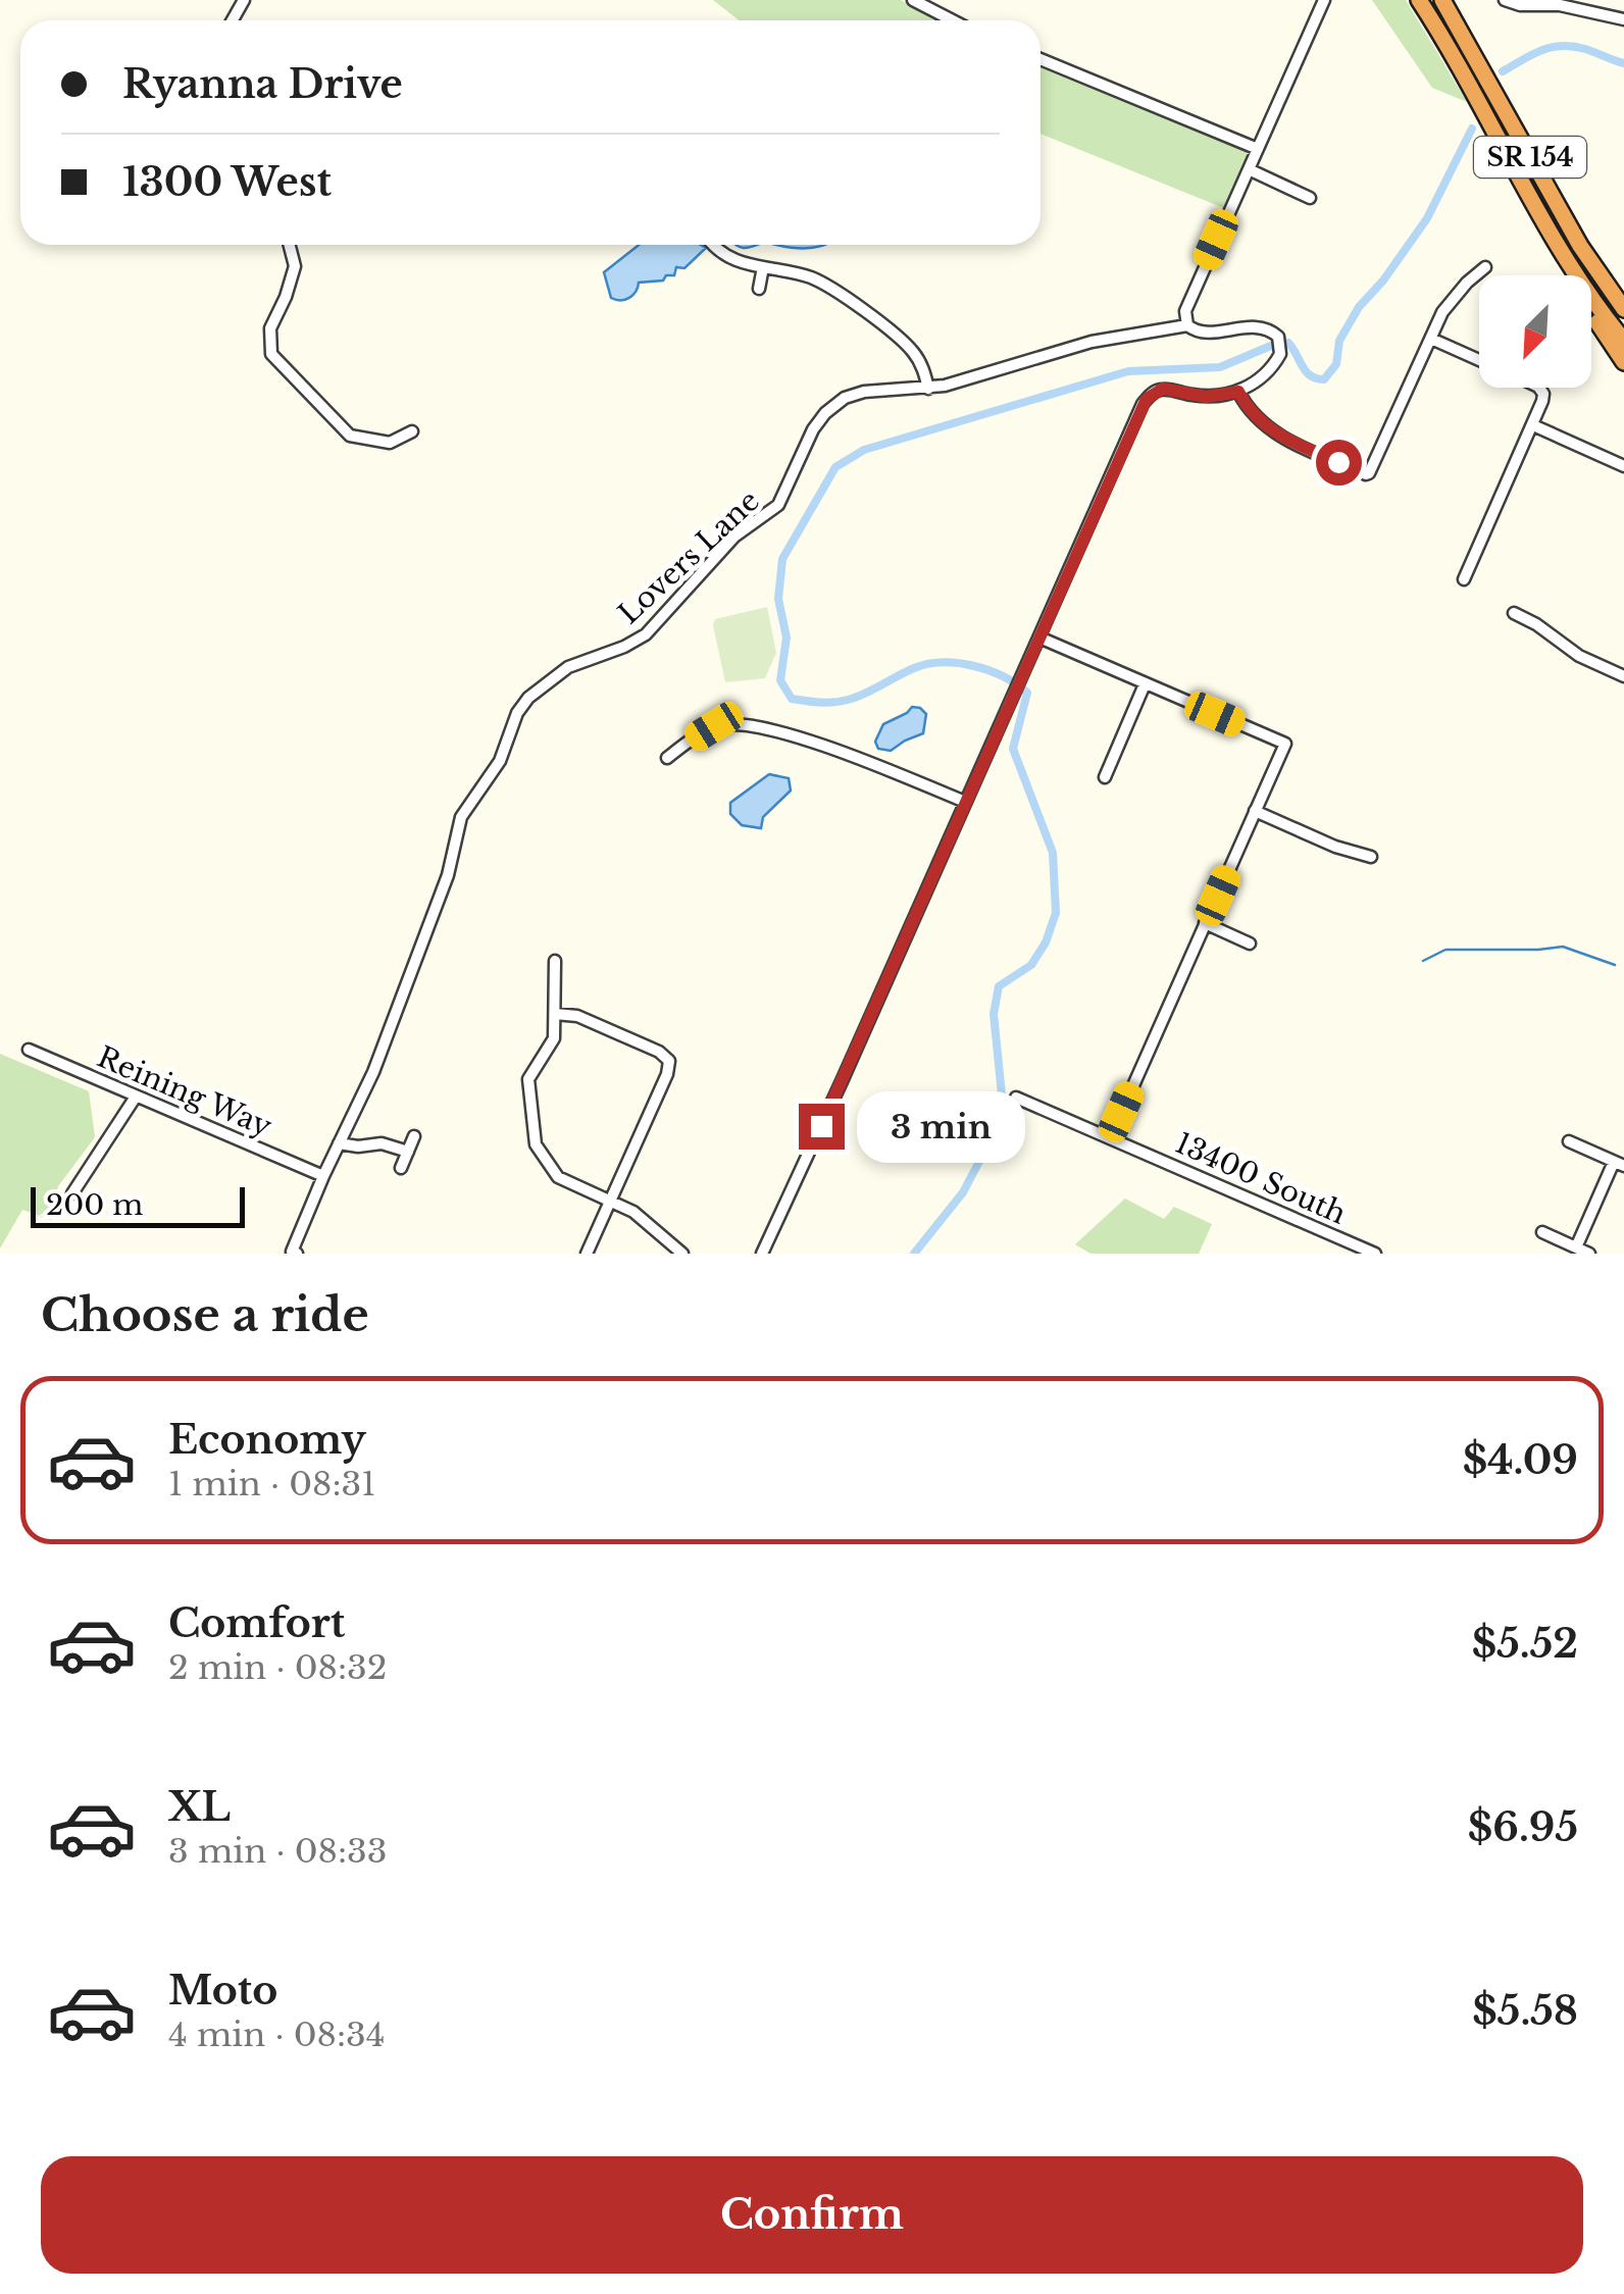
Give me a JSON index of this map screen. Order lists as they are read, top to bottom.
{
  "streets": {
    "highway": ["SR 154"],
    "street": ["Lovers Lane", "Reining Way", "13400 South"]
  },
  "crossings": [
    ["Lovers Lane", "Reining Way"]
  ],
  "scale_bar": "200 m",
  "north": "bottom left",
  "page": {
    "banner": ["Ryanna Drive", "1300 West"],
    "bubble": "3 min",
    "scale": "200 m",
    "heading": "Choose a ride",
    "list": [
      {
        "name": "Economy",
        "note": "1 min · 08:31",
        "value": "$4.09"
      },
      {
        "name": "Comfort",
        "note": "2 min · 08:32",
        "value": "$5.52"
      },
      {
        "name": "XL",
        "note": "3 min · 08:33",
        "value": "$6.95"
      },
      {
        "name": "Moto",
        "note": "4 min · 08:34",
        "value": "$5.58"
      }
    ],
    "buttons": "Confirm"
  }
}
